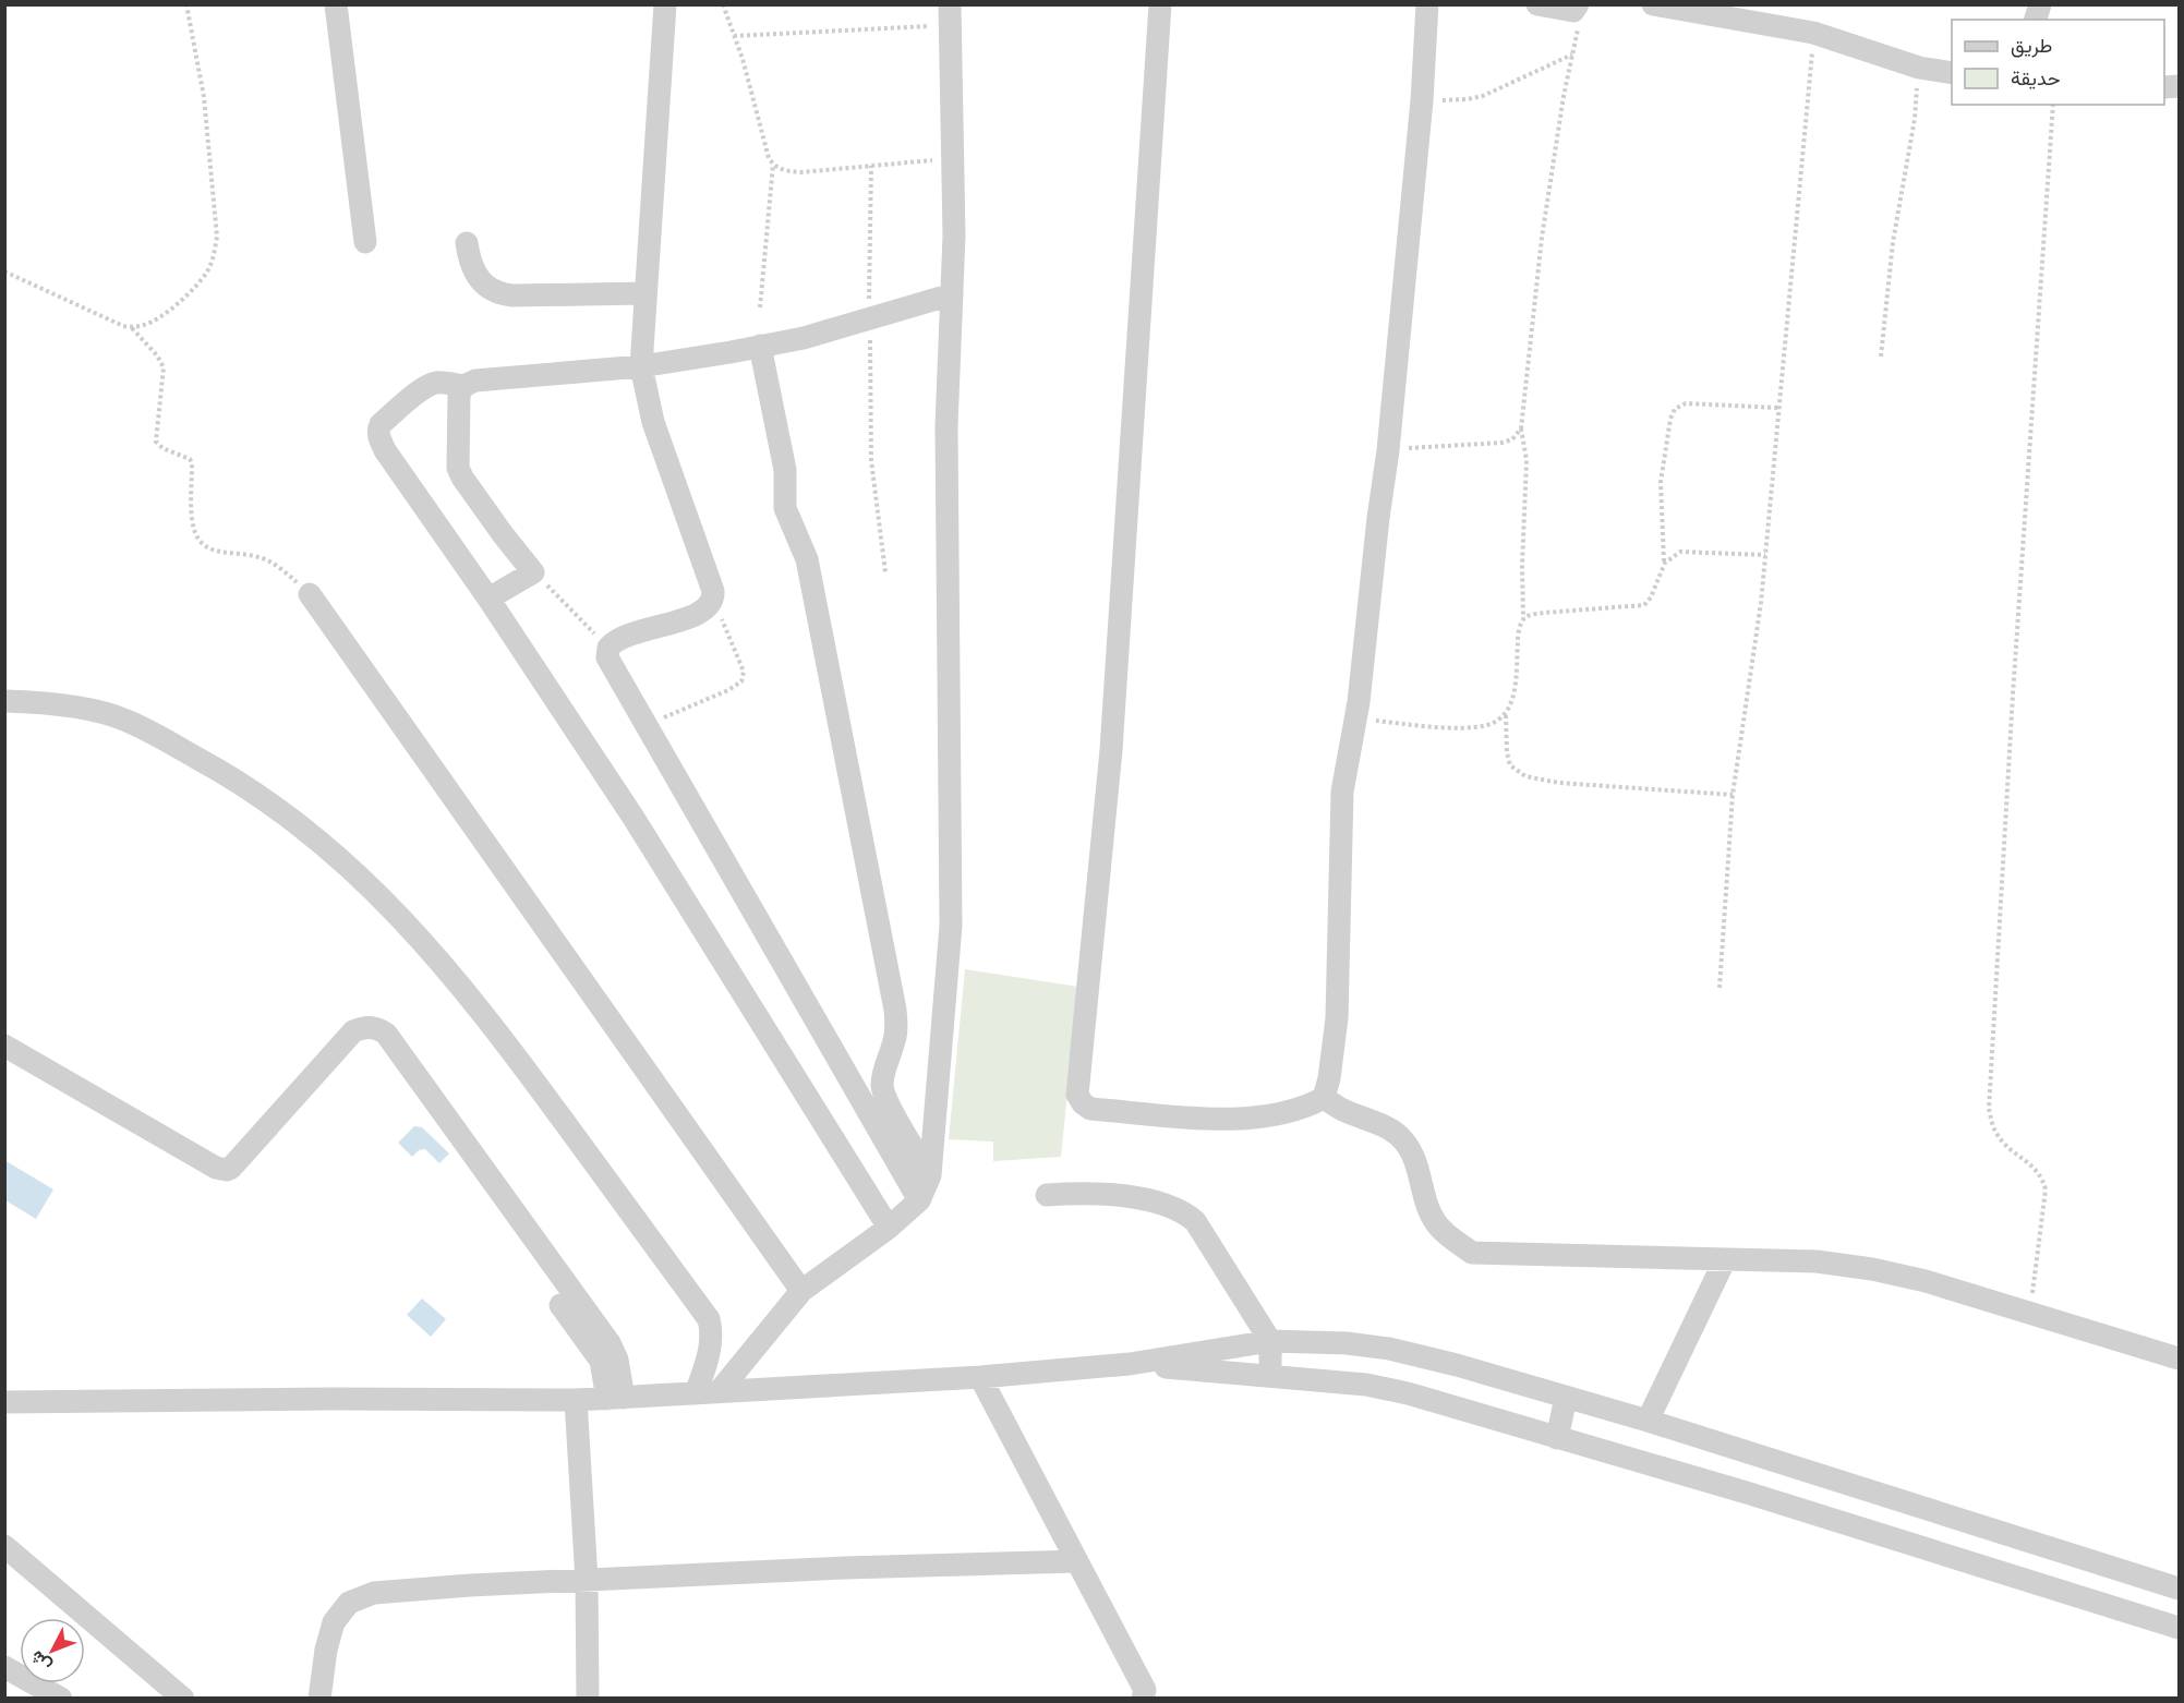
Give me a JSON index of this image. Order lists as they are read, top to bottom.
{
  "legend": ["طريق", "حديقة"],
  "north": "bottom left"
}
